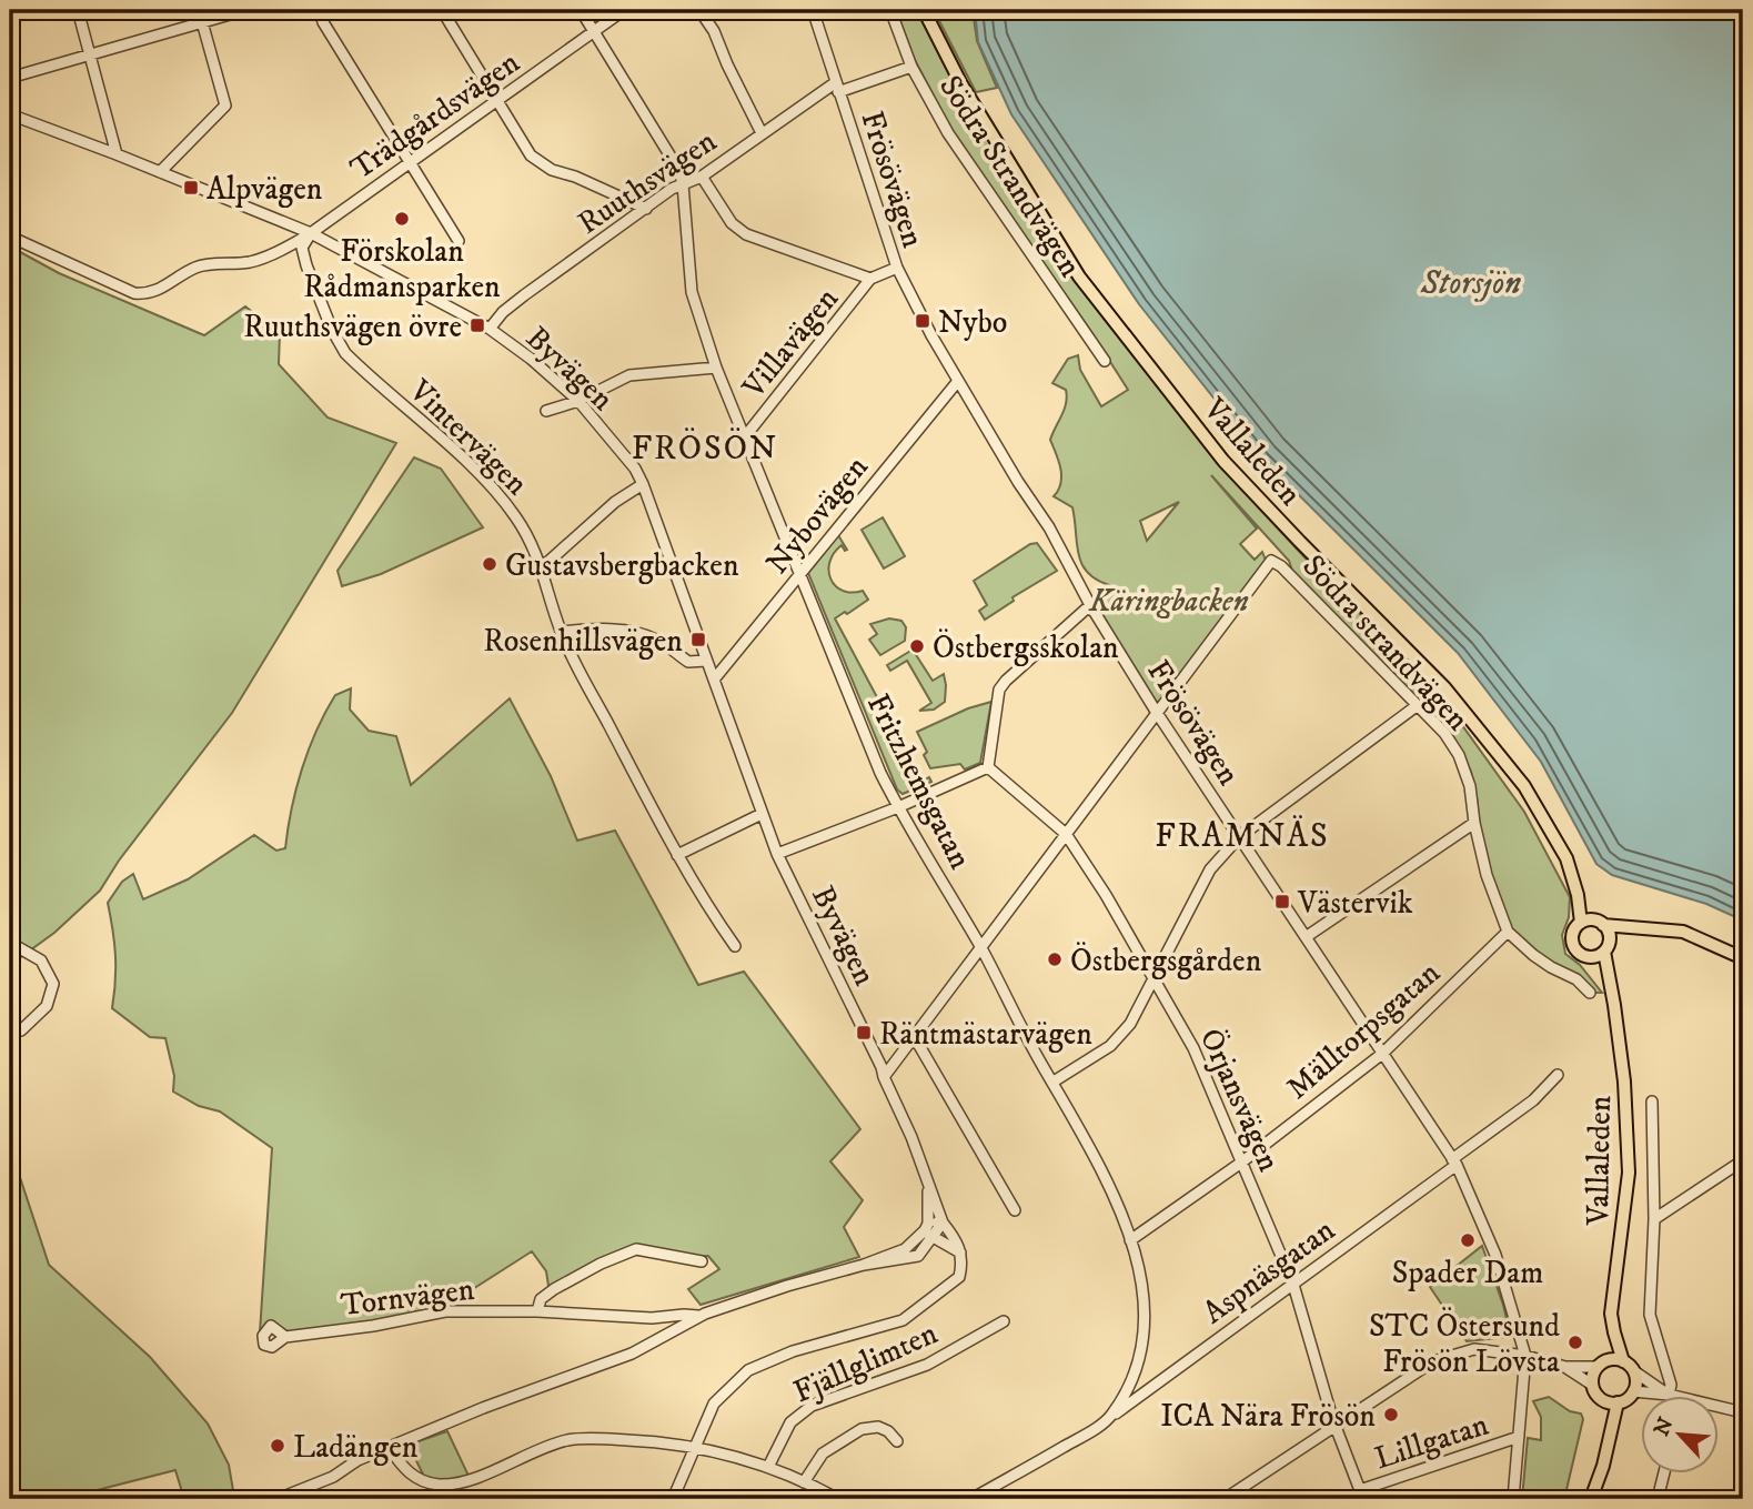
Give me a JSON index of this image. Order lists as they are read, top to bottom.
{
  "streets": {
    "main road": ["Vallaleden"],
    "street": [
      "Trädgårdsvägen",
      "Södra Strandvägen",
      "Frösövägen",
      "Ruuthsvägen",
      "Villavägen",
      "Byvägen",
      "Vintervägen",
      "Nybovägen",
      "Södra strandvägen",
      "Fritzhemsgatan",
      "Mälltorpsgatan",
      "Örjansvägen",
      "Aspnäsgatan",
      "Tornvägen",
      "Fjällglimten",
      "Lillgatan"
    ]
  },
  "crossings": [
    ["Trädgårdsvägen", "Byvägen"],
    ["Trädgårdsvägen", "Vintervägen"],
    ["Trädgårdsvägen", "Fritzhemsgatan"],
    ["Södra Strandvägen", "Ruuthsvägen"],
    ["Frösövägen", "Ruuthsvägen"],
    ["Frösövägen", "Nybovägen"],
    ["Frösövägen", "Södra strandvägen"],
    ["Frösövägen", "Mälltorpsgatan"],
    ["Frösövägen", "Aspnäsgatan"],
    ["Frösövägen", "Lillgatan"],
    ["Ruuthsvägen", "Byvägen"],
    ["Ruuthsvägen", "Fritzhemsgatan"],
    ["Villavägen", "Fritzhemsgatan"],
    ["Byvägen", "Vintervägen"],
    ["Byvägen", "Nybovägen"],
    ["Nybovägen", "Fritzhemsgatan"],
    ["Södra strandvägen", "Mälltorpsgatan"],
    ["Fritzhemsgatan", "Mälltorpsgatan"],
    ["Fritzhemsgatan", "Aspnäsgatan"],
    ["Mälltorpsgatan", "Örjansvägen"],
    ["Örjansvägen", "Aspnäsgatan"],
    ["Örjansvägen", "Lillgatan"]
  ],
  "districts": ["FRÖSÖN", "FRAMNÄS"],
  "water": ["Storsjön"],
  "parks": ["Käringbacken"],
  "places": {
    "transit": [
      "Alpvägen",
      "Nybo",
      "Ruuthsvägen övre",
      "Rosenhillsvägen",
      "Västervik",
      "Räntmästarvägen"
    ],
    "other": [
      "Förskolan Rådmansparken",
      "Gustavsbergbacken",
      "Östbergsskolan",
      "Östbergsgården",
      "Spader Dam",
      "STC Östersund Frösön Lövsta",
      "ICA Nära Frösön",
      "Ladängen"
    ]
  },
  "north": "top left"
}
